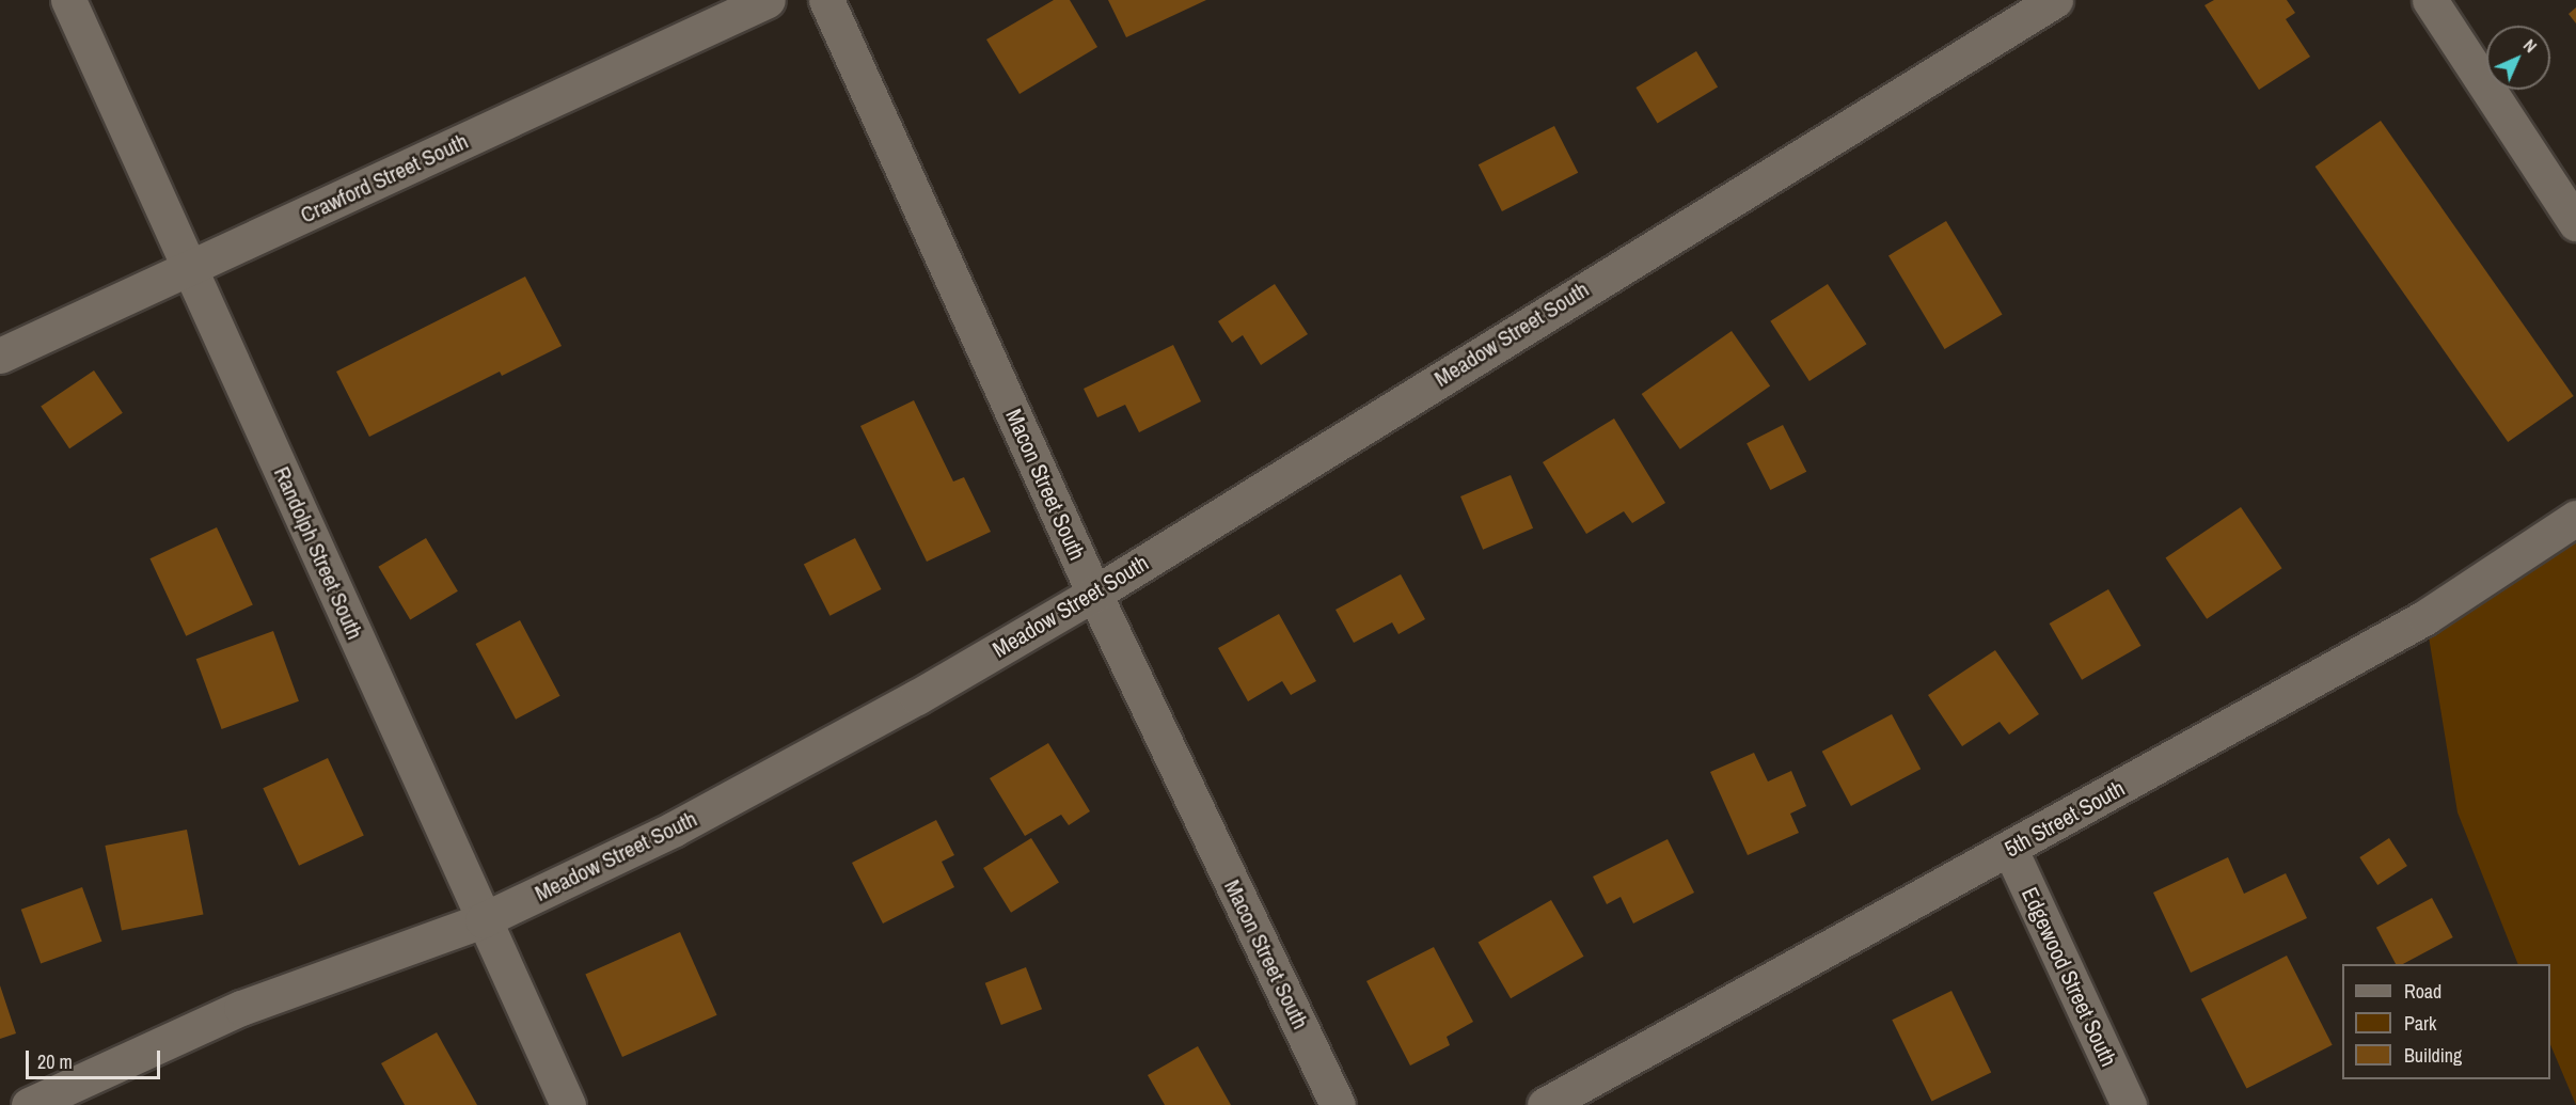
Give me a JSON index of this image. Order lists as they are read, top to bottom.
{
  "streets": {
    "street": [
      "Crawford Street South",
      "Meadow Street South",
      "Macon Street South",
      "Randolph Street South",
      "5th Street South",
      "Edgewood Street South"
    ]
  },
  "crossings": [
    ["Crawford Street South", "Randolph Street South"],
    ["Meadow Street South", "Macon Street South"],
    ["Meadow Street South", "Randolph Street South"],
    ["5th Street South", "Edgewood Street South"]
  ],
  "legend": ["Road", "Park", "Building"],
  "scale_bar": "20 m",
  "north": "top right"
}
